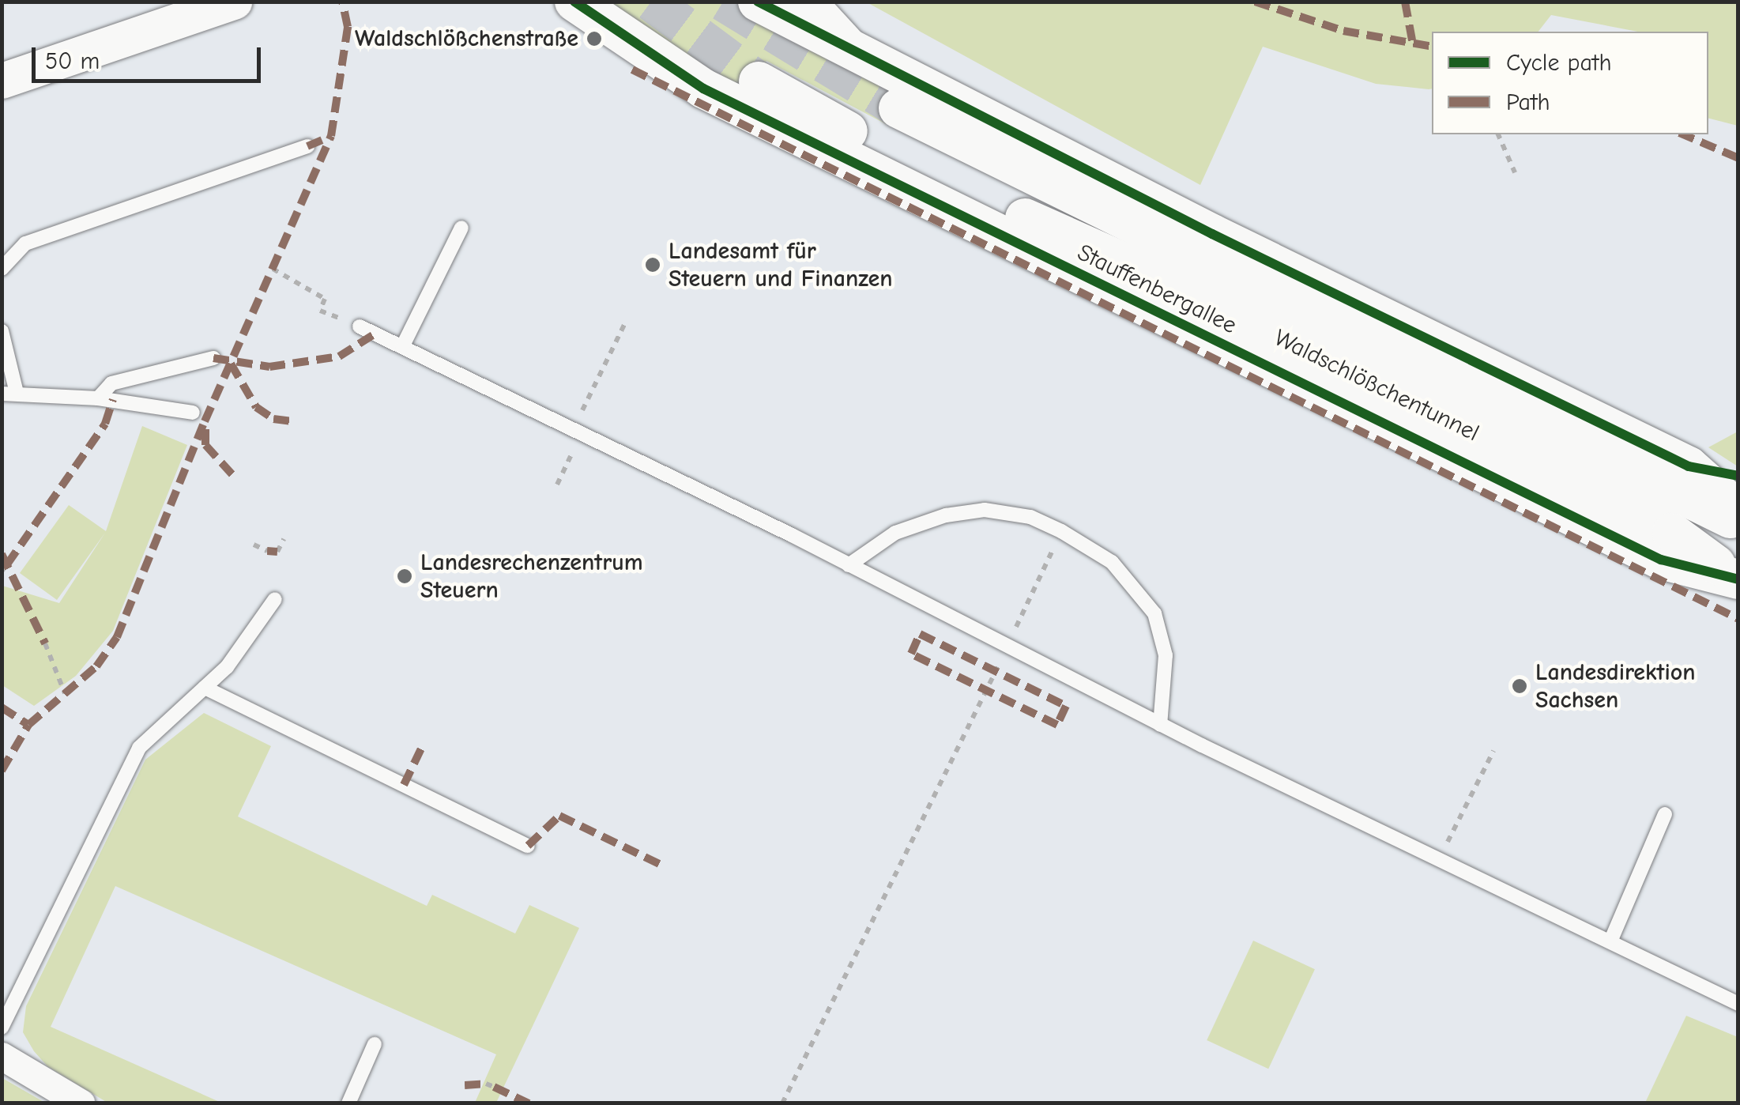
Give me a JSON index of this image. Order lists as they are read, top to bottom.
{
  "streets": {
    "main road": ["Stauffenbergallee", "Waldschlößchentunnel"]
  },
  "crossings": [
    ["Stauffenbergallee", "Waldschlößchentunnel"]
  ],
  "places": [
    "Waldschlößchenstraße",
    "Landesamt für Steuern und Finanzen",
    "Landesrechenzentrum Steuern",
    "Landesdirektion Sachsen"
  ],
  "legend": ["Cycle path", "Path"],
  "scale_bar": "50 m"
}
